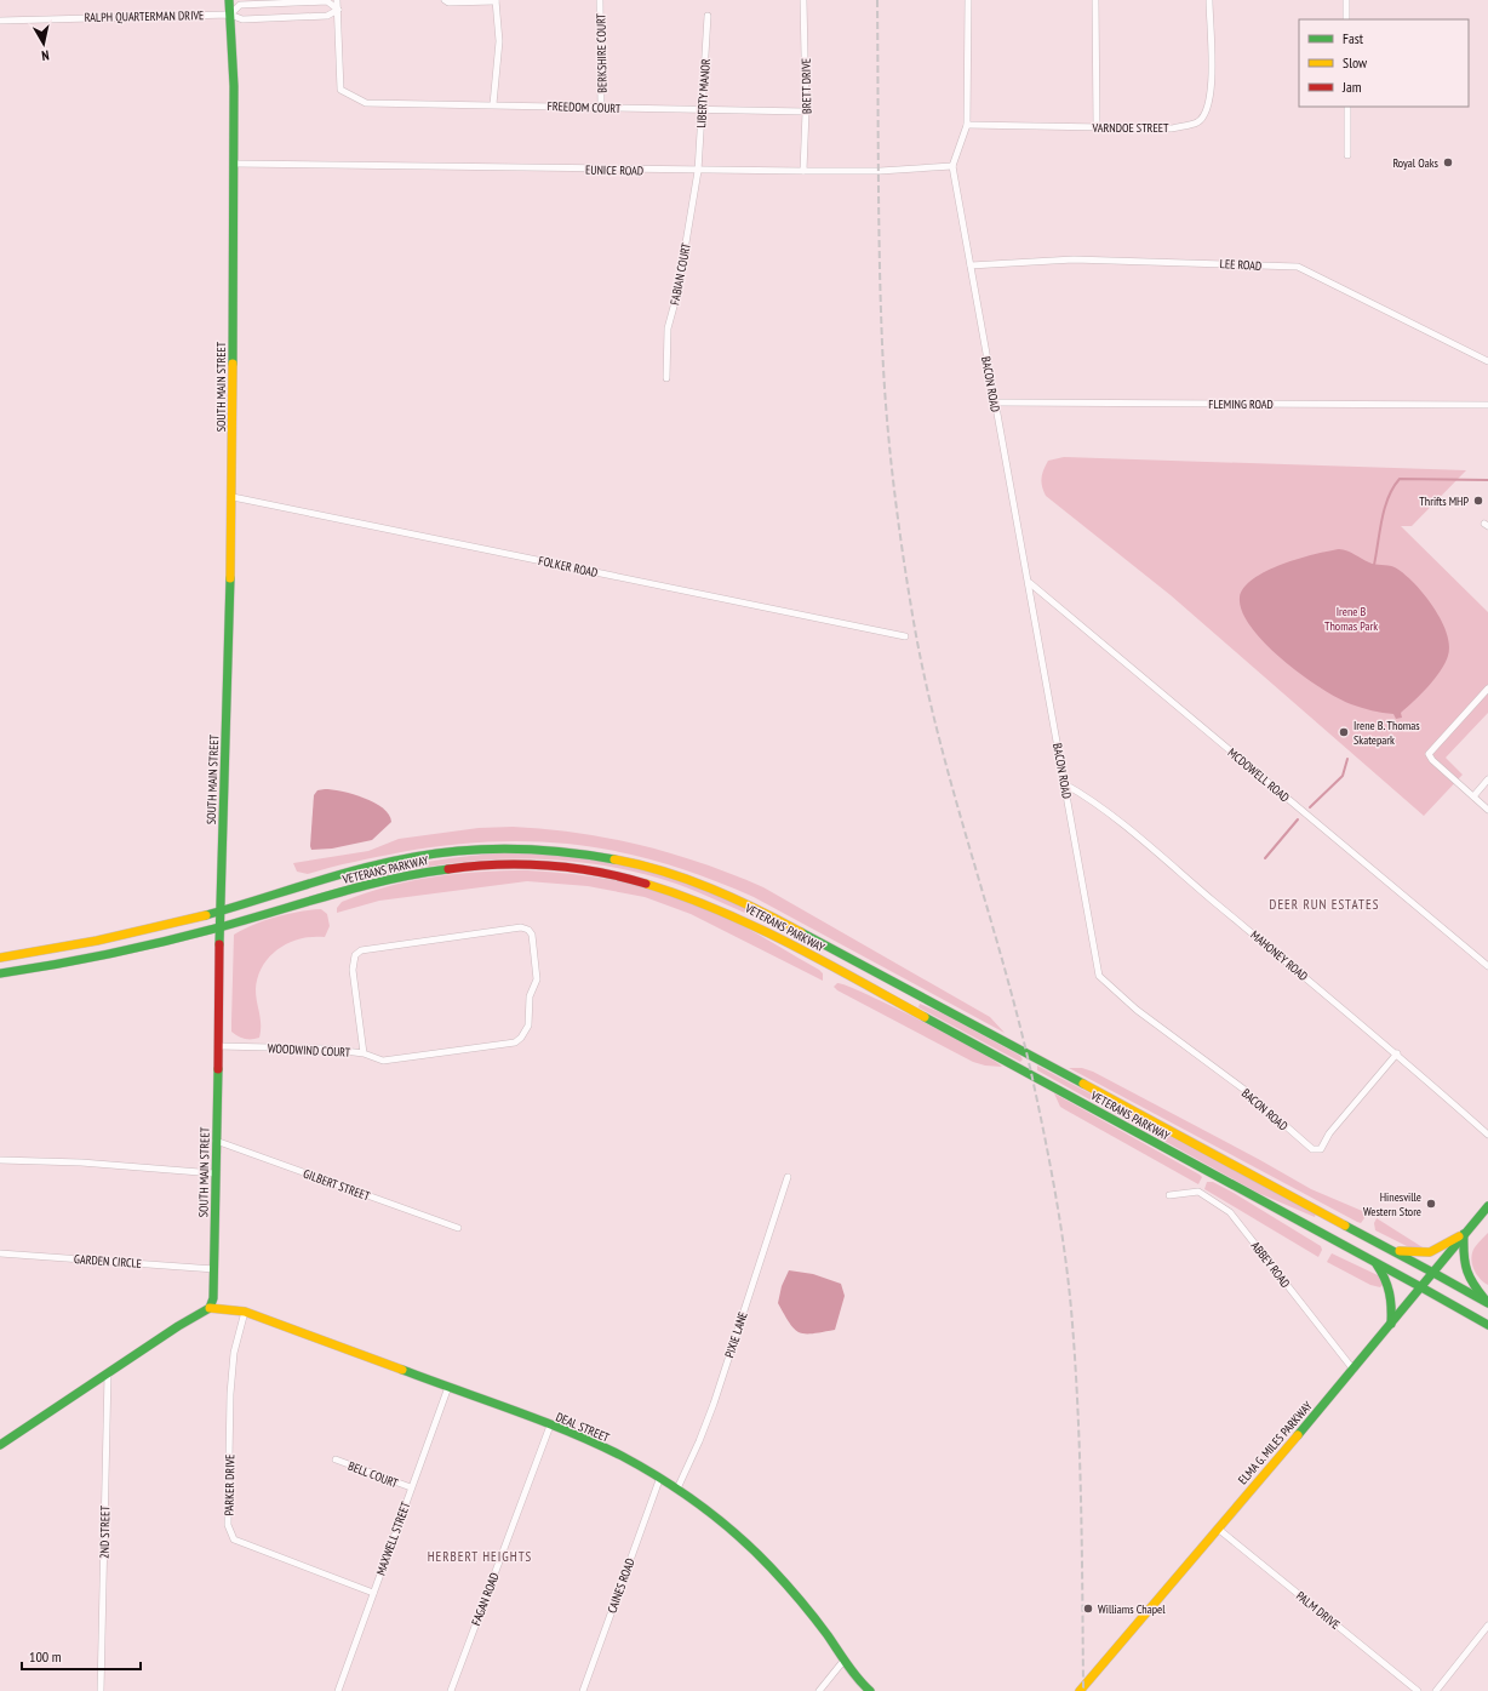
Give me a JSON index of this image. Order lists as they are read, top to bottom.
{
  "streets": {
    "main road": [
      "SOUTH MAIN STREET",
      "VETERANS PARKWAY",
      "DEAL STREET",
      "ELMA G. MILES PARKWAY"
    ],
    "street": [
      "RALPH QUARTERMAN DRIVE",
      "BERKSHIRE COURT",
      "BRETT DRIVE",
      "LIBERTY MANOR",
      "FREEDOM COURT",
      "VARNDOE STREET",
      "EUNICE ROAD",
      "LEE ROAD",
      "FABIAN COURT",
      "BACON ROAD",
      "FLEMING ROAD",
      "FOLKER ROAD",
      "MCDOWELL ROAD",
      "MAHONEY ROAD",
      "WOODWIND COURT",
      "GILBERT STREET",
      "GARDEN CIRCLE",
      "ABBEY ROAD",
      "PIXIE LANE",
      "BELL COURT",
      "PARKER DRIVE",
      "2ND STREET",
      "MAXWELL STREET",
      "CAINES ROAD",
      "FAGAN ROAD",
      "PALM DRIVE"
    ]
  },
  "crossings": [
    ["RALPH QUARTERMAN DRIVE", "FREEDOM COURT"],
    ["RALPH QUARTERMAN DRIVE", "SOUTH MAIN STREET"],
    ["BERKSHIRE COURT", "FREEDOM COURT"],
    ["BRETT DRIVE", "FREEDOM COURT"],
    ["BRETT DRIVE", "EUNICE ROAD"],
    ["LIBERTY MANOR", "FREEDOM COURT"],
    ["LIBERTY MANOR", "EUNICE ROAD"],
    ["LIBERTY MANOR", "FABIAN COURT"],
    ["EUNICE ROAD", "FABIAN COURT"],
    ["EUNICE ROAD", "BACON ROAD"],
    ["EUNICE ROAD", "SOUTH MAIN STREET"],
    ["LEE ROAD", "BACON ROAD"],
    ["BACON ROAD", "FLEMING ROAD"],
    ["BACON ROAD", "MCDOWELL ROAD"],
    ["BACON ROAD", "MAHONEY ROAD"],
    ["SOUTH MAIN STREET", "FOLKER ROAD"],
    ["SOUTH MAIN STREET", "VETERANS PARKWAY"],
    ["SOUTH MAIN STREET", "WOODWIND COURT"],
    ["SOUTH MAIN STREET", "GILBERT STREET"],
    ["SOUTH MAIN STREET", "GARDEN CIRCLE"],
    ["SOUTH MAIN STREET", "DEAL STREET"],
    ["VETERANS PARKWAY", "ELMA G. MILES PARKWAY"],
    ["ABBEY ROAD", "ELMA G. MILES PARKWAY"],
    ["PIXIE LANE", "DEAL STREET"],
    ["DEAL STREET", "PARKER DRIVE"],
    ["DEAL STREET", "MAXWELL STREET"],
    ["DEAL STREET", "CAINES ROAD"],
    ["DEAL STREET", "FAGAN ROAD"],
    ["ELMA G. MILES PARKWAY", "PALM DRIVE"],
    ["BELL COURT", "MAXWELL STREET"],
    ["PARKER DRIVE", "MAXWELL STREET"]
  ],
  "districts": ["DEER RUN ESTATES", "HERBERT HEIGHTS"],
  "parks": ["Irene B Thomas Park"],
  "places": [
    "Royal Oaks",
    "Thrifts MHP",
    "Irene B. Thomas Skatepark",
    "Hinesville Western Store",
    "Williams Chapel"
  ],
  "legend": ["Fast", "Slow", "Jam"],
  "scale_bar": "100 m",
  "north": "bottom"
}
